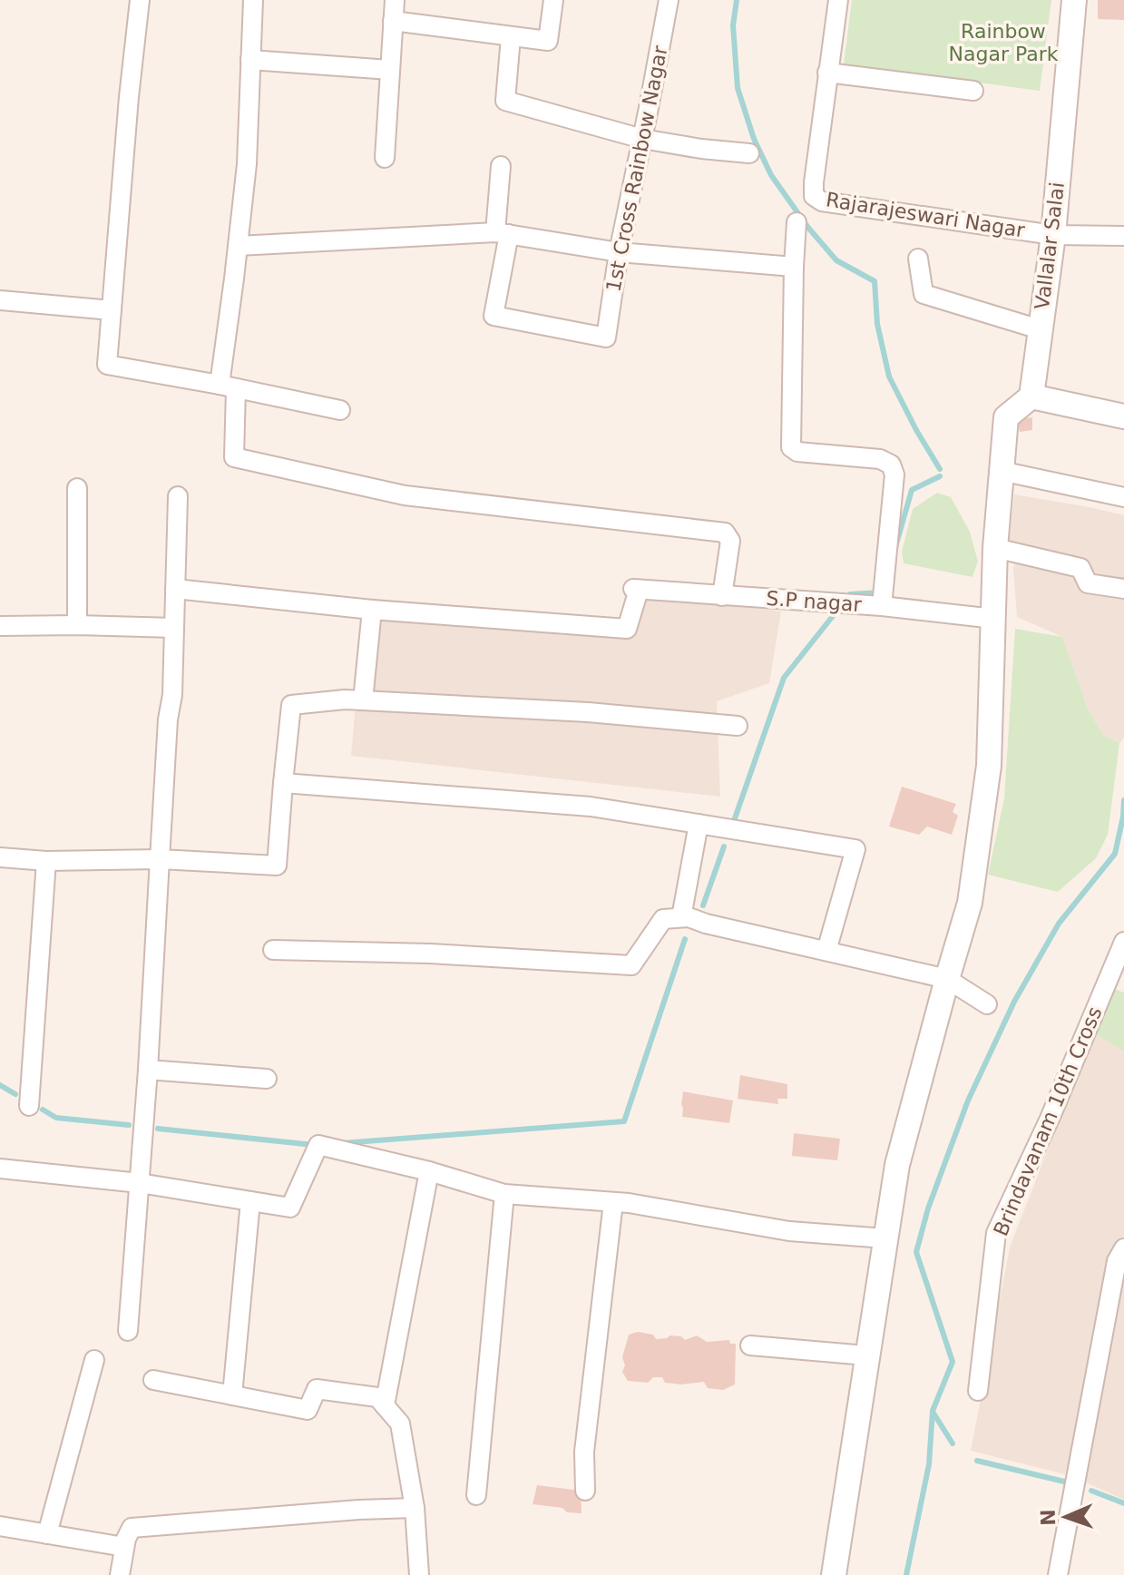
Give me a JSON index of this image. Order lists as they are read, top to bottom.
{
  "streets": {
    "street": [
      "1st Cross Rainbow Nagar",
      "Rajarajeswari Nagar",
      "Vallalar Salai",
      "S.P nagar",
      "Brindavanam 10th Cross"
    ]
  },
  "crossings": [
    ["Rajarajeswari Nagar", "Vallalar Salai"]
  ],
  "parks": ["Rainbow Nagar Park"],
  "north": "left"
}
